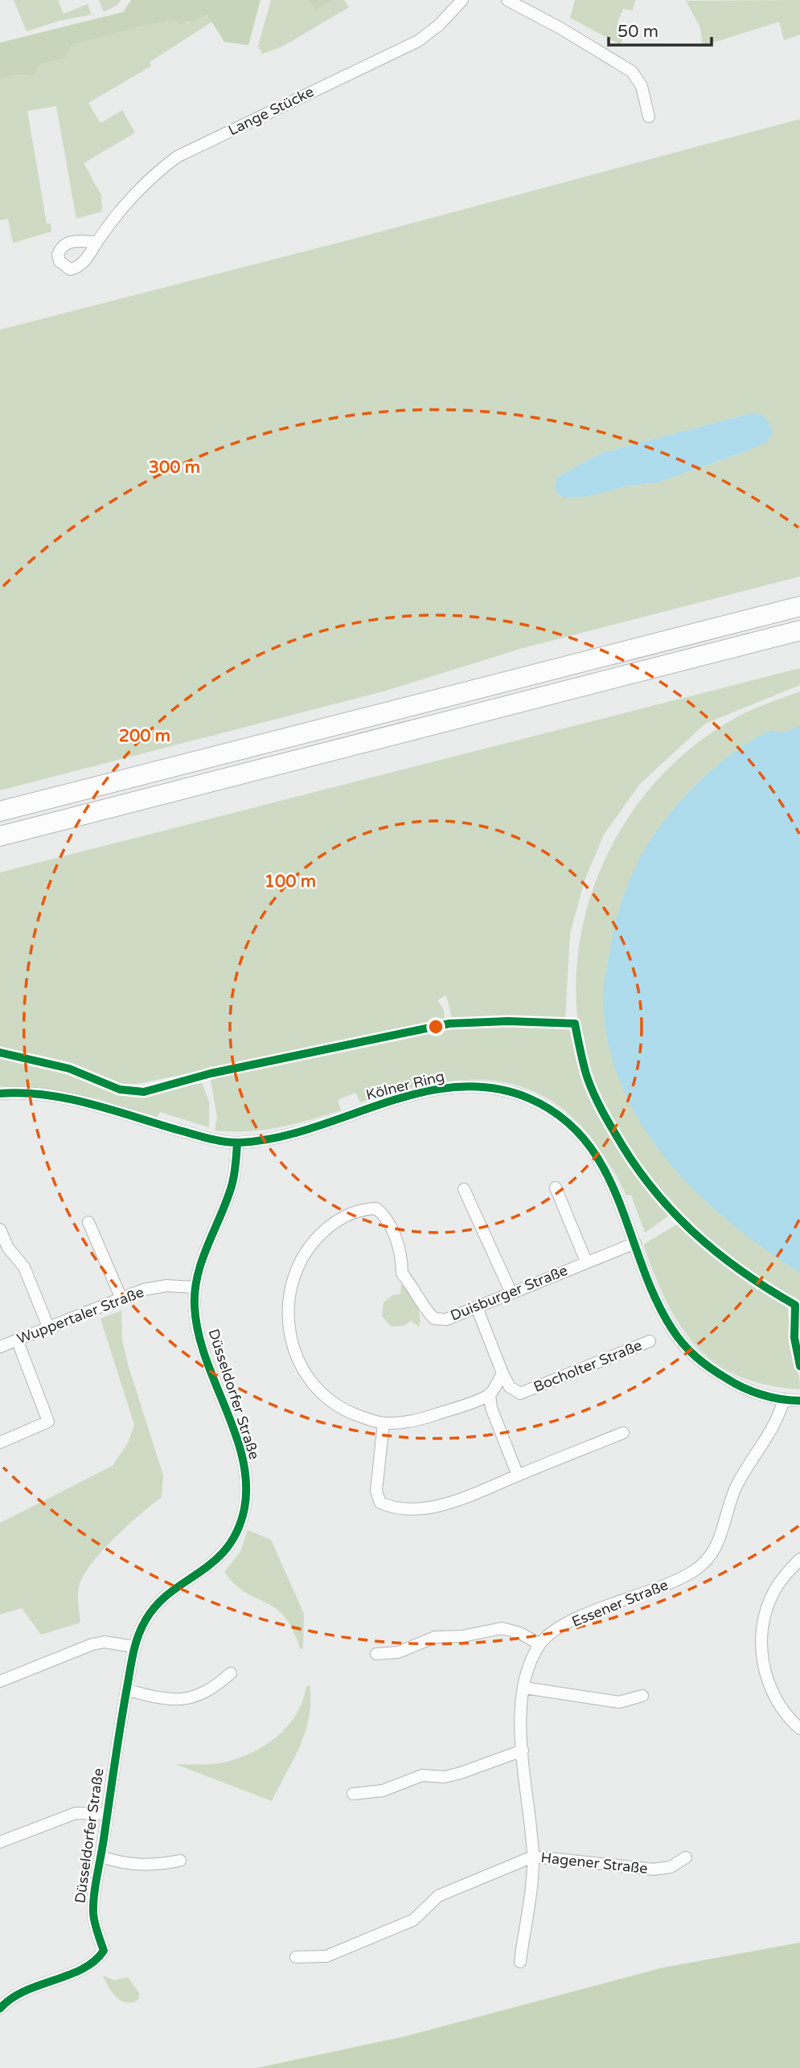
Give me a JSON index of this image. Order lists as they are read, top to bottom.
{
  "streets": {
    "street": [
      "Lange Stücke",
      "Kölner Ring",
      "Duisburger Straße",
      "Wuppertaler Straße",
      "Bocholter Straße",
      "Düsseldorfer Straße",
      "Essener Straße",
      "Hagener Straße"
    ]
  },
  "crossings": [
    ["Kölner Ring", "Duisburger Straße"],
    ["Kölner Ring", "Düsseldorfer Straße"],
    ["Kölner Ring", "Essener Straße"],
    ["Wuppertaler Straße", "Düsseldorfer Straße"]
  ],
  "scale_bar": "50 m",
  "rings": ["300 m", "200 m", "100 m"]
}
